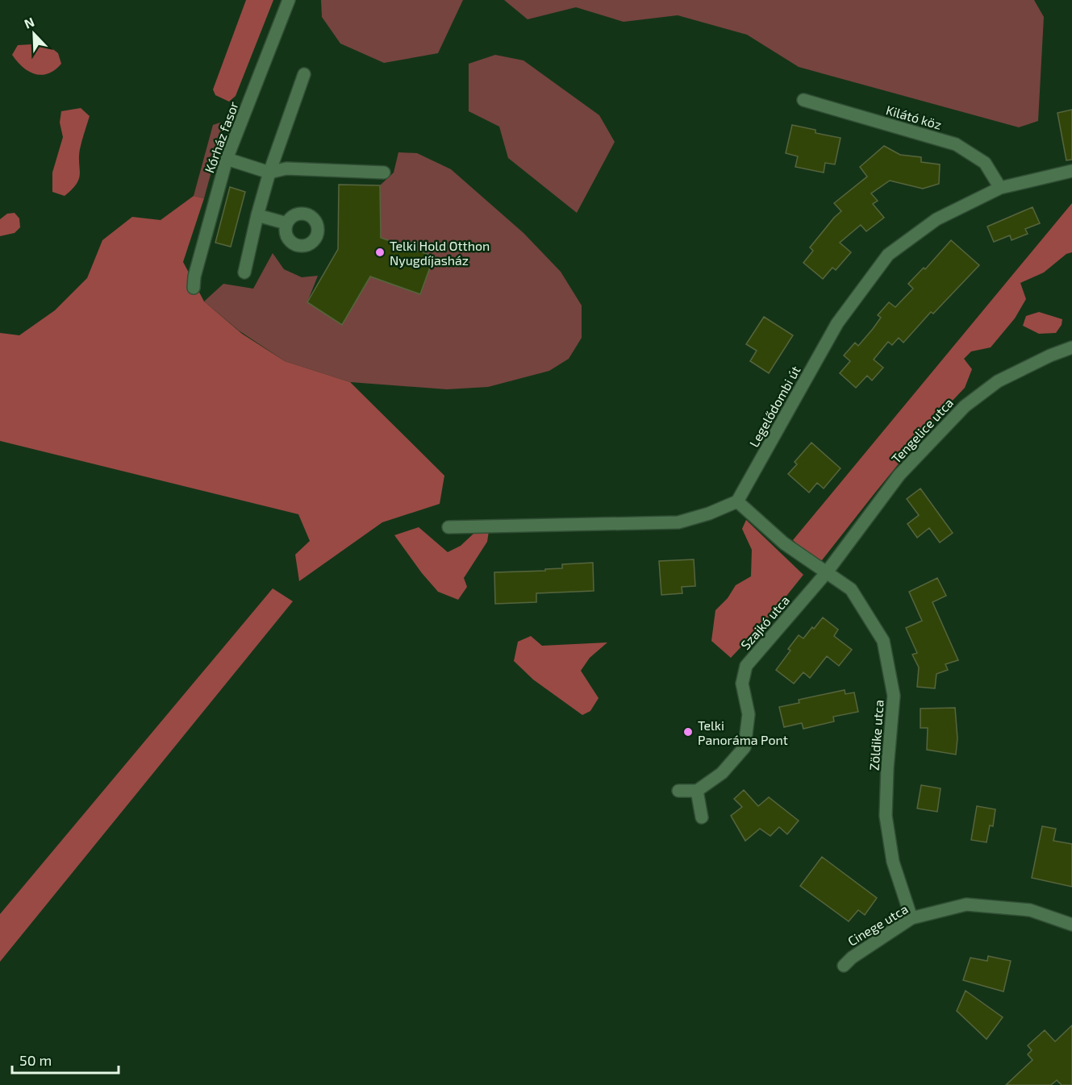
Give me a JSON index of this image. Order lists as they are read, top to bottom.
{
  "streets": {
    "street": [
      "Kilátó köz",
      "Kórház fasor",
      "Legelődombi út",
      "Tengelice utca",
      "Szajkó utca",
      "Zöldike utca",
      "Cinege utca"
    ]
  },
  "crossings": [
    ["Kilátó köz", "Legelődombi út"],
    ["Legelődombi út", "Zöldike utca"],
    ["Tengelice utca", "Szajkó utca"],
    ["Tengelice utca", "Zöldike utca"],
    ["Szajkó utca", "Zöldike utca"],
    ["Zöldike utca", "Cinege utca"]
  ],
  "places": ["Telki Hold Otthon Nyugdíjasház", "Telki Panoráma Pont"],
  "scale_bar": "50 m",
  "north": "top left"
}
